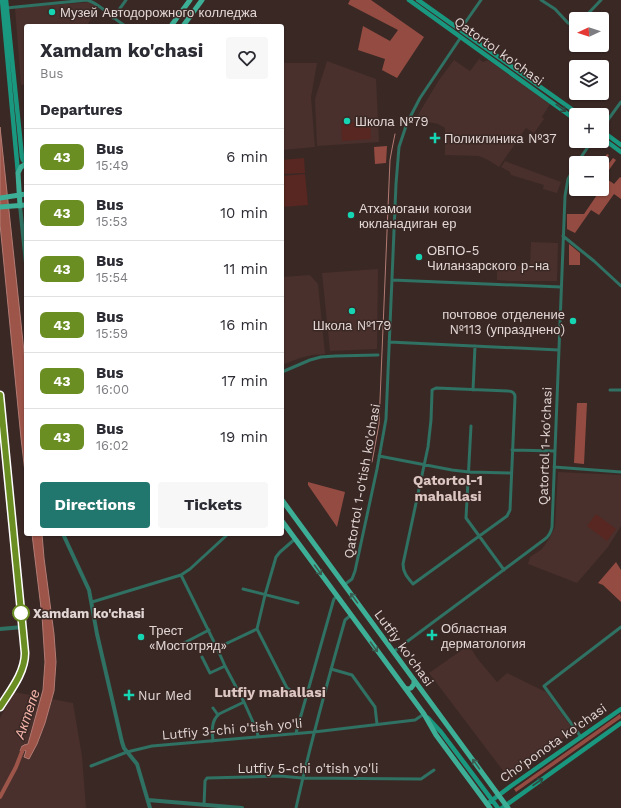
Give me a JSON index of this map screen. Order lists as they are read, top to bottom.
{
  "streets": {
    "main road": ["Qatortol ko'chasi", "Lutfiy ko'chasi", "Cho'ponota ko'chasi"],
    "street": [
      "Qatortol 1-ko'chasi",
      "Qatortol 1-o'tish ko'chasi",
      "Lutfiy 3-chi o'tish yo'li",
      "Lutfiy 5-chi o'tish yo'li"
    ]
  },
  "crossings": [
    ["Qatortol ko'chasi", "Qatortol 1-o'tish ko'chasi"],
    ["Qatortol 1-ko'chasi", "Lutfiy ko'chasi"],
    ["Qatortol 1-o'tish ko'chasi", "Lutfiy ko'chasi"],
    ["Lutfiy ko'chasi", "Lutfiy 3-chi o'tish yo'li"],
    ["Lutfiy ko'chasi", "Cho'ponota ko'chasi"]
  ],
  "districts": ["Qatortol-1 mahallasi", "Lutfiy mahallasi"],
  "water": ["Актепе"],
  "places": {
    "other": [
      "Музей Автодорожного колледжа",
      "Школа №79",
      "Атхамогани когози юкланадиган ер",
      "ОВПО-5 Чиланзарского р-на",
      "Школа №179",
      "почтовое отделение №113 (упразднено)",
      "Xamdam ko'chasi",
      "Трест «Мостотряд»"
    ],
    "health": ["Поликлиника №37", "Областная дерматология", "Nur Med"]
  },
  "lines": ["bus line 43"],
  "north": "left",
  "page": {
    "map_buttons": ["+", "−"],
    "heading": [
      ["Xamdam ko'chasi", "Bus"],
      "Departures"
    ],
    "list": [
      {
        "mark": "43",
        "name": "Bus",
        "note": "15:49",
        "value": "6 min"
      },
      {
        "mark": "43",
        "name": "Bus",
        "note": "15:53",
        "value": "10 min"
      },
      {
        "mark": "43",
        "name": "Bus",
        "note": "15:54",
        "value": "11 min"
      },
      {
        "mark": "43",
        "name": "Bus",
        "note": "15:59",
        "value": "16 min"
      },
      {
        "mark": "43",
        "name": "Bus",
        "note": "16:00",
        "value": "17 min"
      },
      {
        "mark": "43",
        "name": "Bus",
        "note": "16:02",
        "value": "19 min"
      }
    ],
    "buttons": ["Directions", "Tickets"]
  }
}
